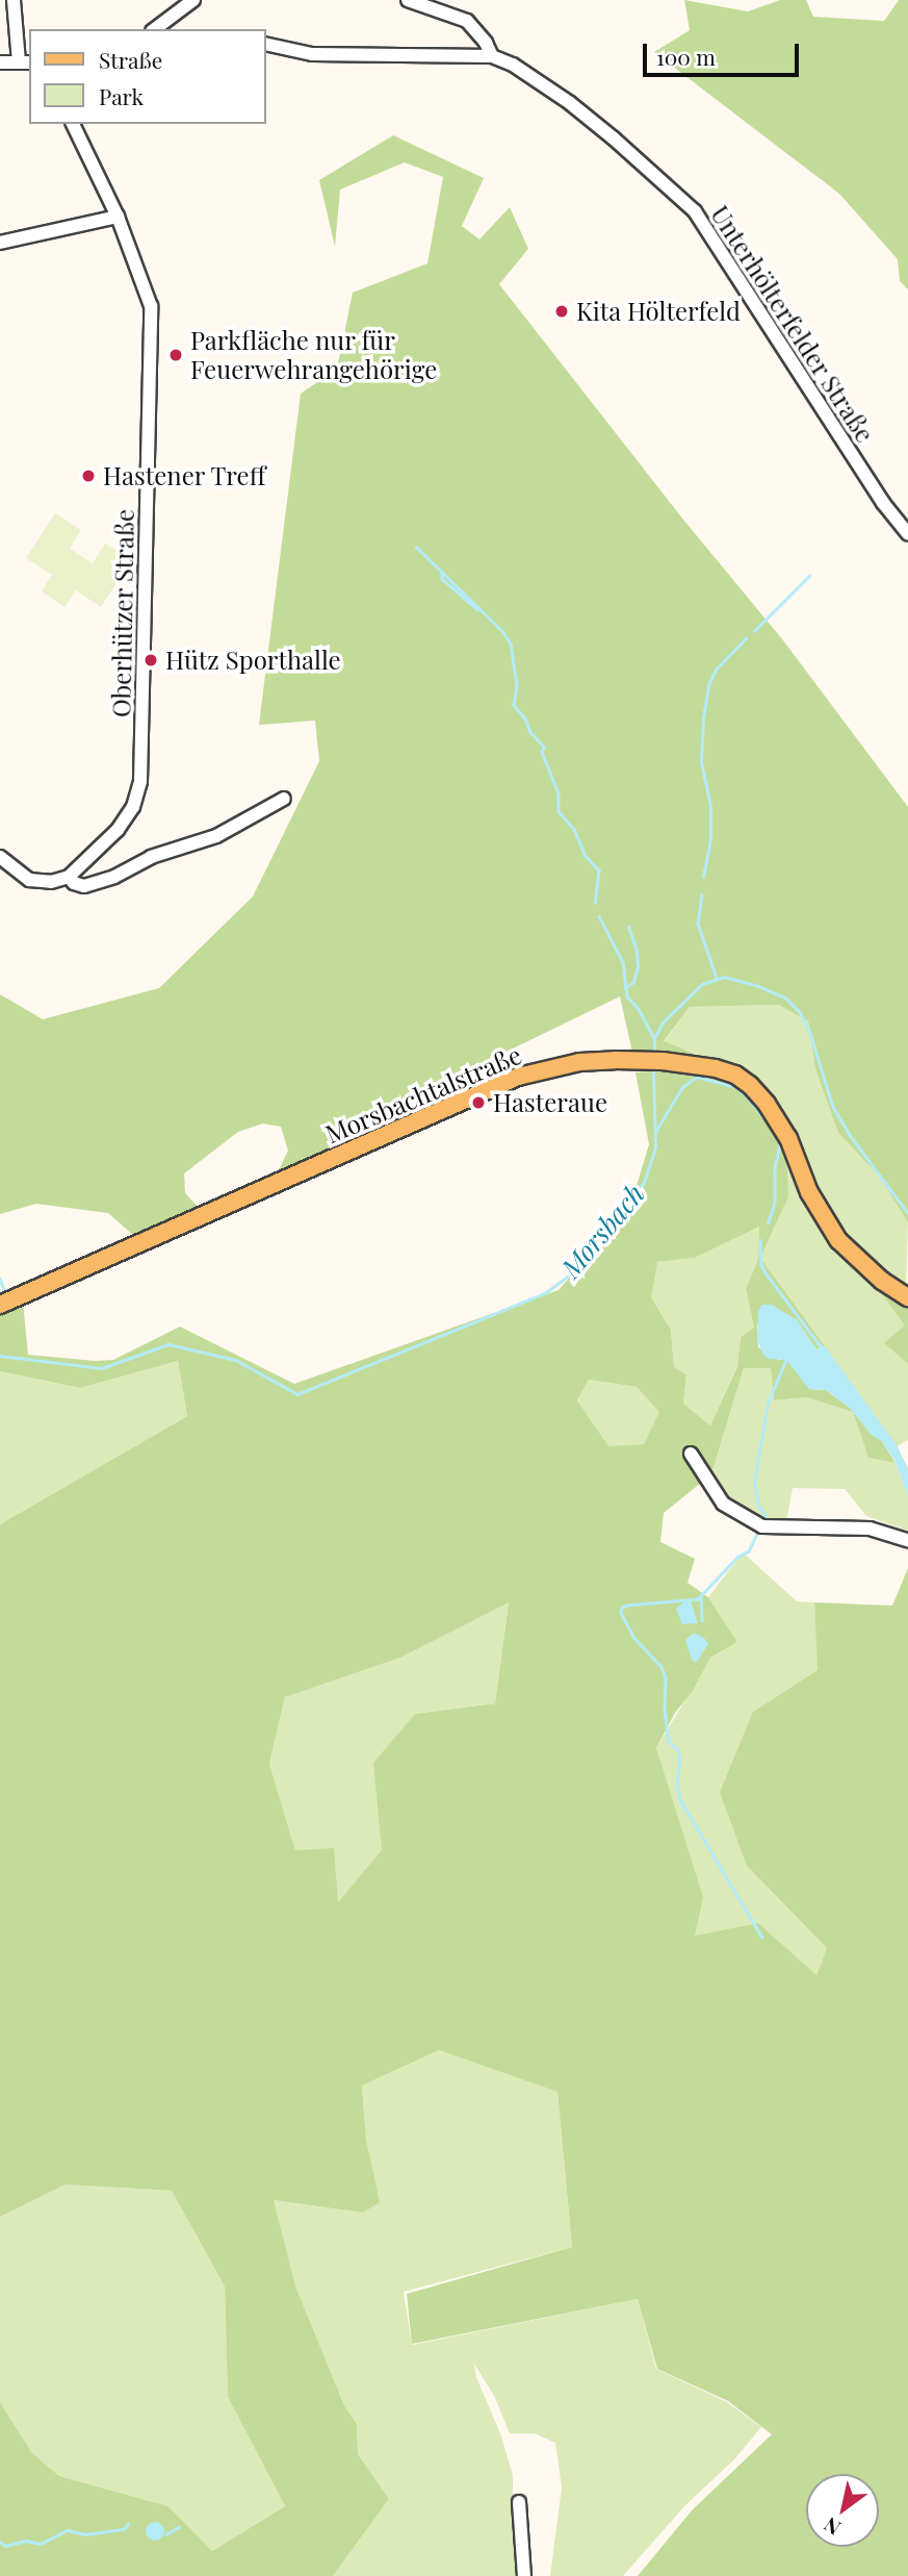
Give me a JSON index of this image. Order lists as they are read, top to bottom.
{
  "streets": {
    "main road": ["Morsbachtalstraße"],
    "street": ["Unterhölterfelder Straße", "Oberhützer Straße"]
  },
  "water": ["Morsbach"],
  "places": [
    "Kita Hölterfeld",
    "Parkfläche nur für Feuerwehrangehörige",
    "Hastener Treff",
    "Hütz Sporthalle",
    "Hasteraue"
  ],
  "legend": ["Straße", "Park"],
  "scale_bar": "100 m",
  "north": "bottom left"
}
